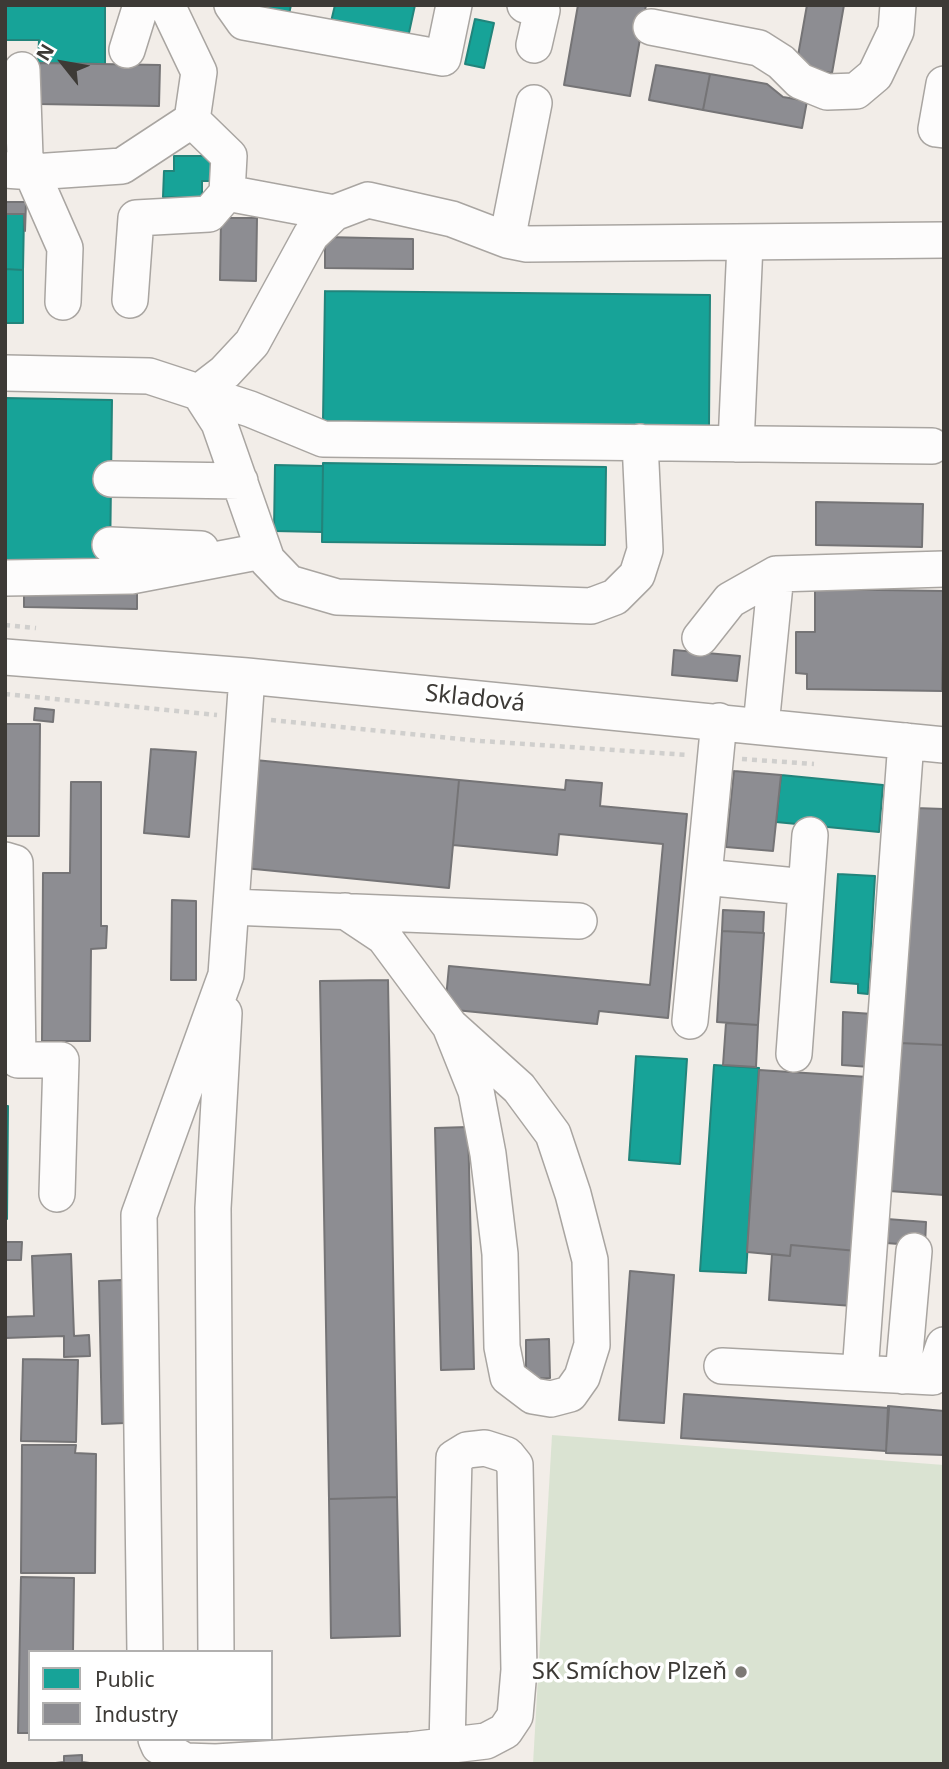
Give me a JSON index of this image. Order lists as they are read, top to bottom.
{
  "streets": {
    "street": ["Skladová"]
  },
  "places": ["SK Smíchov Plzeň"],
  "legend": ["Public", "Industry"],
  "north": "top left"
}
